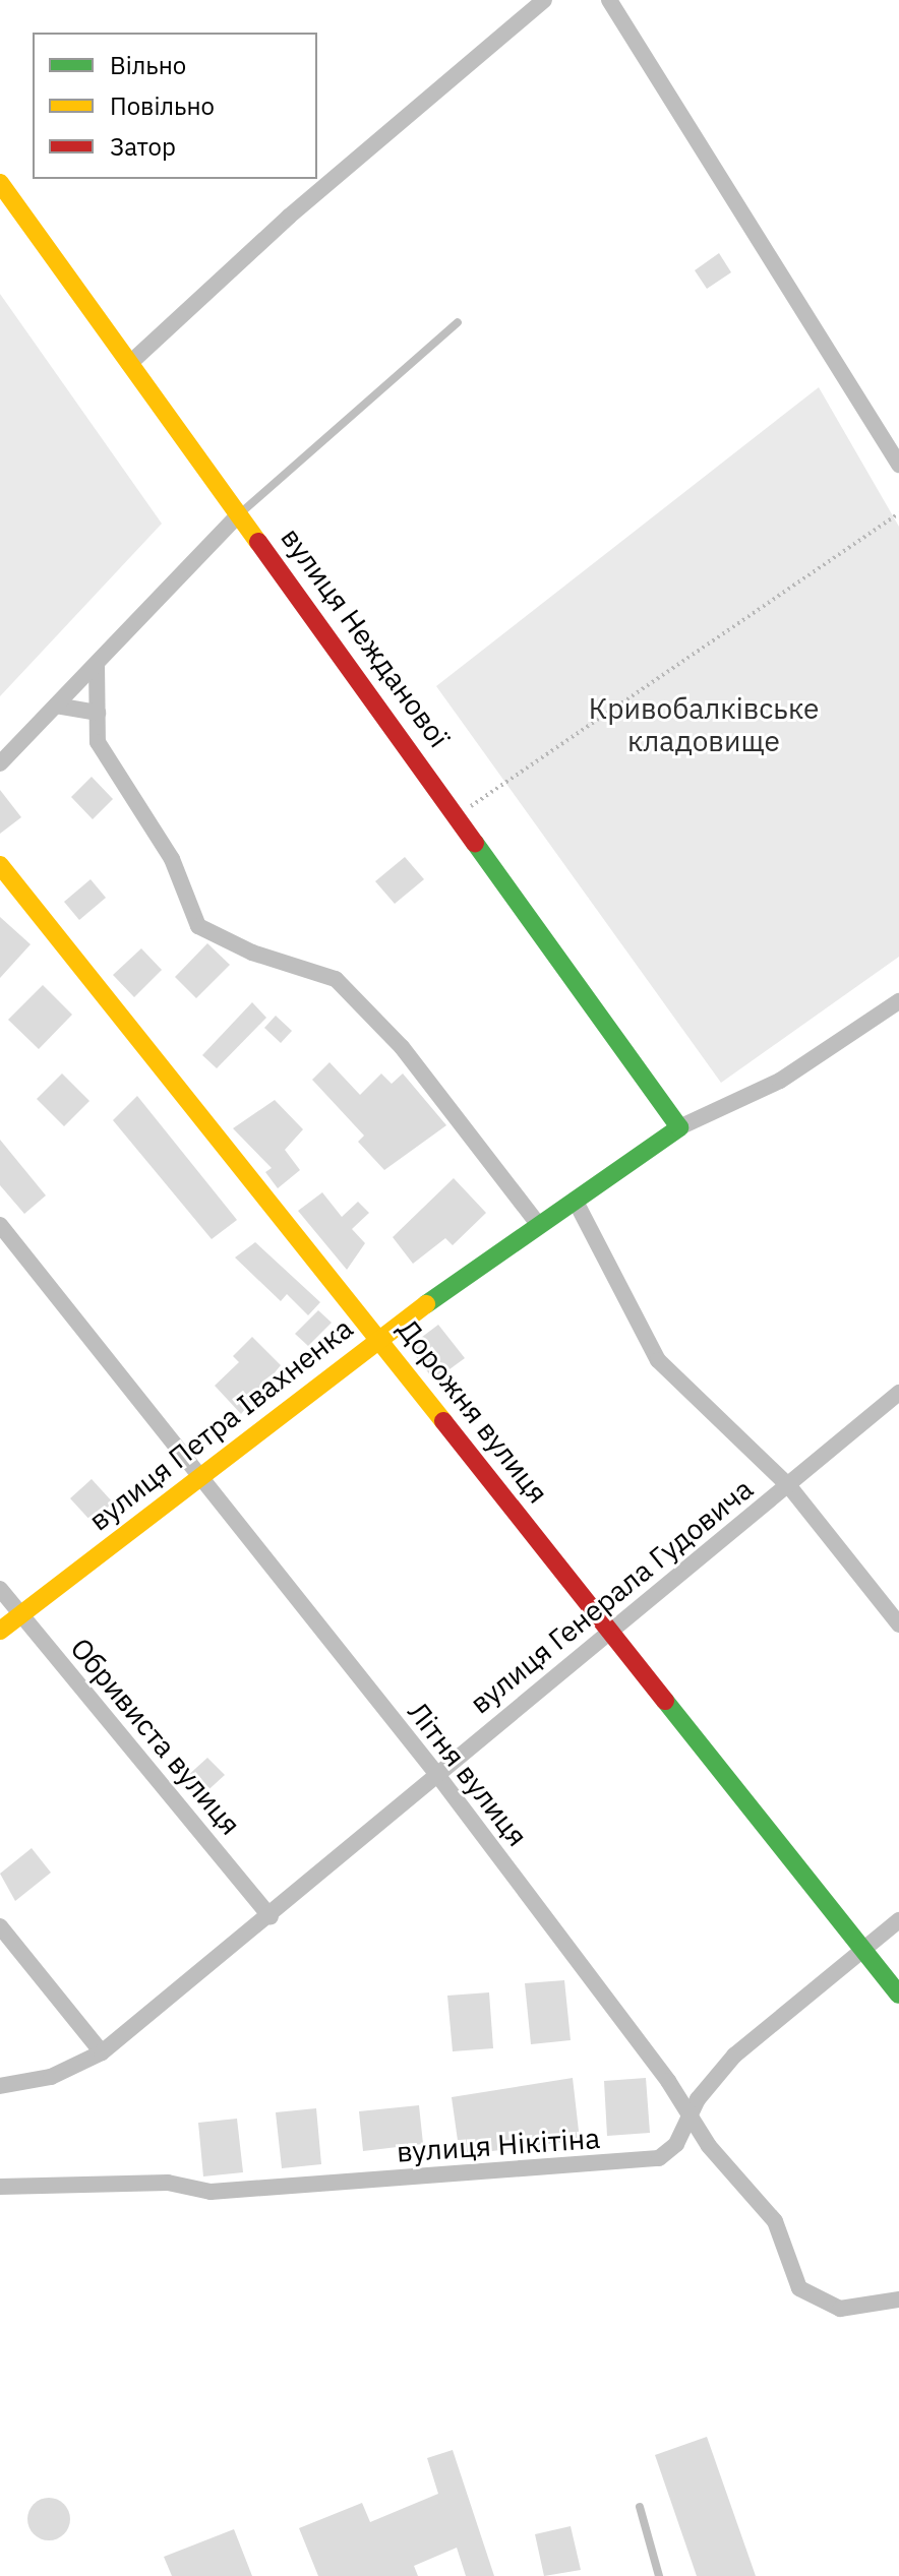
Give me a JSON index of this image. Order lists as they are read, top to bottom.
{
  "streets": {
    "street": [
      "вулиця Нежданової",
      "Дорожня вулиця",
      "вулиця Петра Івахненка",
      "вулиця Генерала Гудовича",
      "Обривиста вулиця",
      "Літня вулиця",
      "вулиця Нікітіна"
    ]
  },
  "crossings": [
    ["вулиця Нежданової", "вулиця Петра Івахненка"],
    ["Дорожня вулиця", "вулиця Петра Івахненка"],
    ["Дорожня вулиця", "вулиця Генерала Гудовича"],
    ["Дорожня вулиця", "вулиця Нікітіна"],
    ["вулиця Петра Івахненка", "Обривиста вулиця"],
    ["вулиця Петра Івахненка", "Літня вулиця"],
    ["вулиця Генерала Гудовича", "Обривиста вулиця"],
    ["вулиця Генерала Гудовича", "Літня вулиця"],
    ["Літня вулиця", "вулиця Нікітіна"]
  ],
  "parks": ["Кривобалківське кладовище"],
  "legend": ["Вільно", "Повільно", "Затор"]
}
